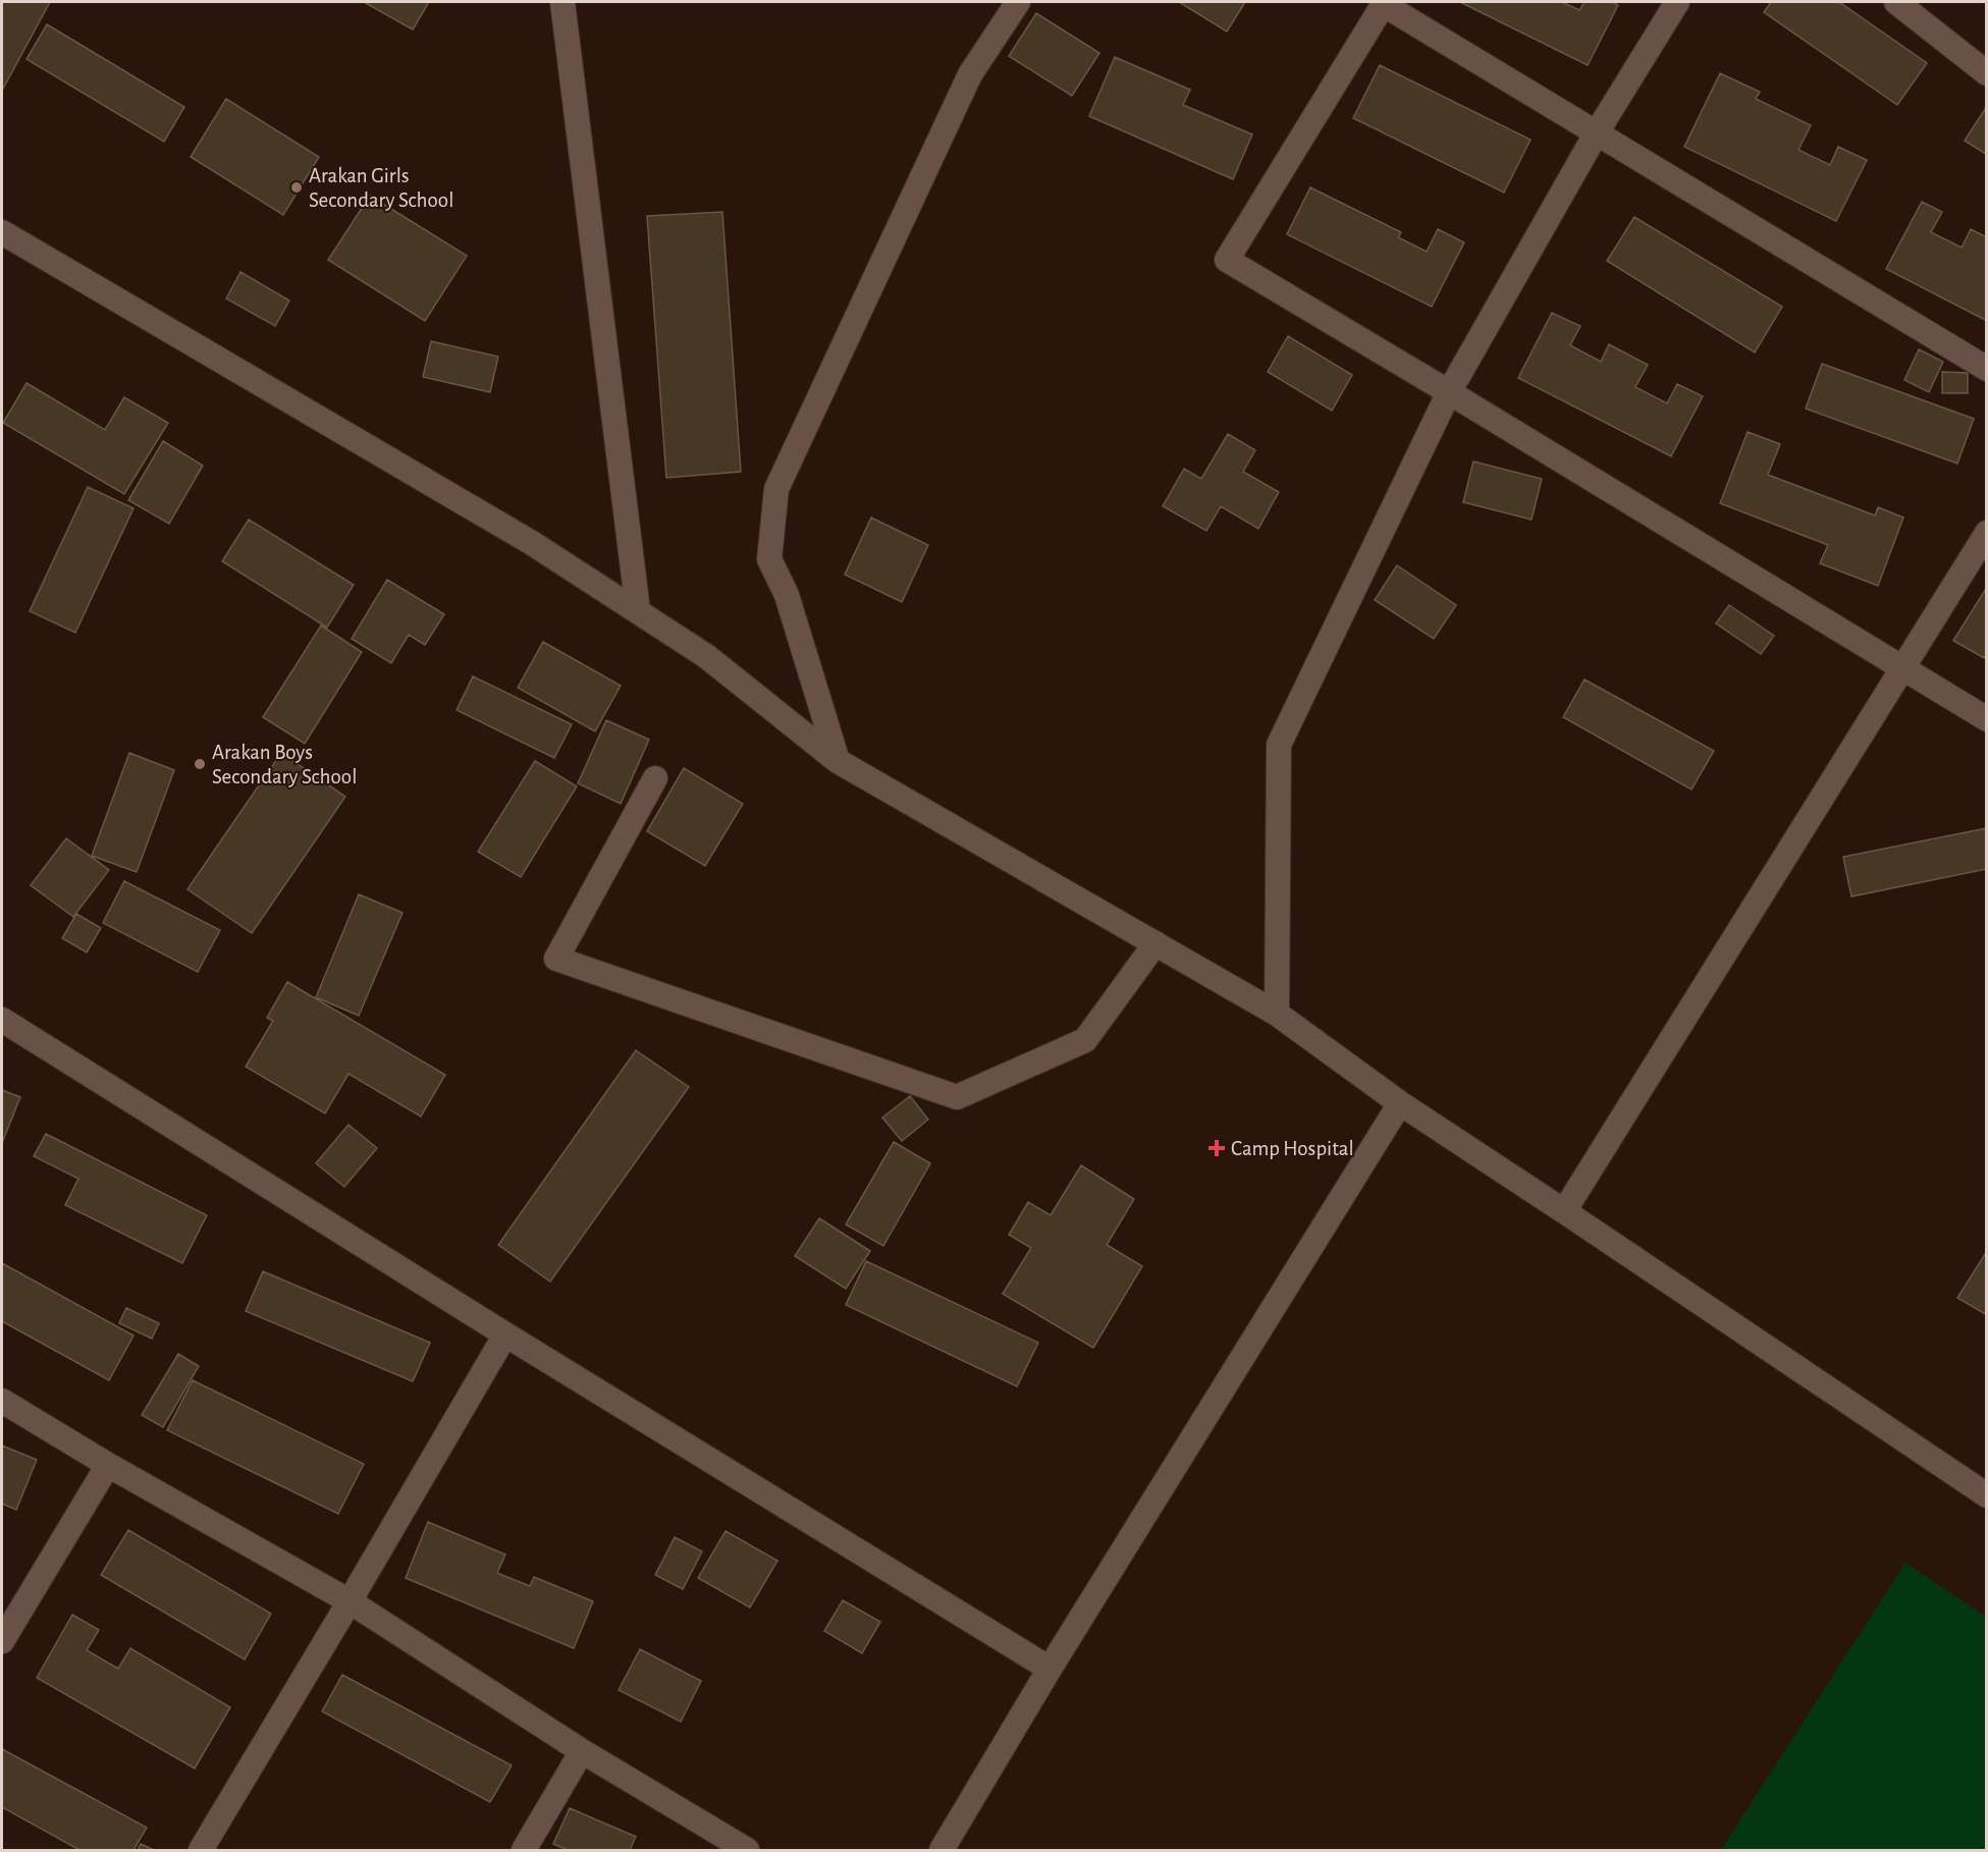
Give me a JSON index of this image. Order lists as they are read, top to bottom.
{
  "places": {
    "other": ["Arakan Girls Secondary School", "Arakan Boys Secondary School"],
    "health": ["Camp Hospital"]
  }
}
